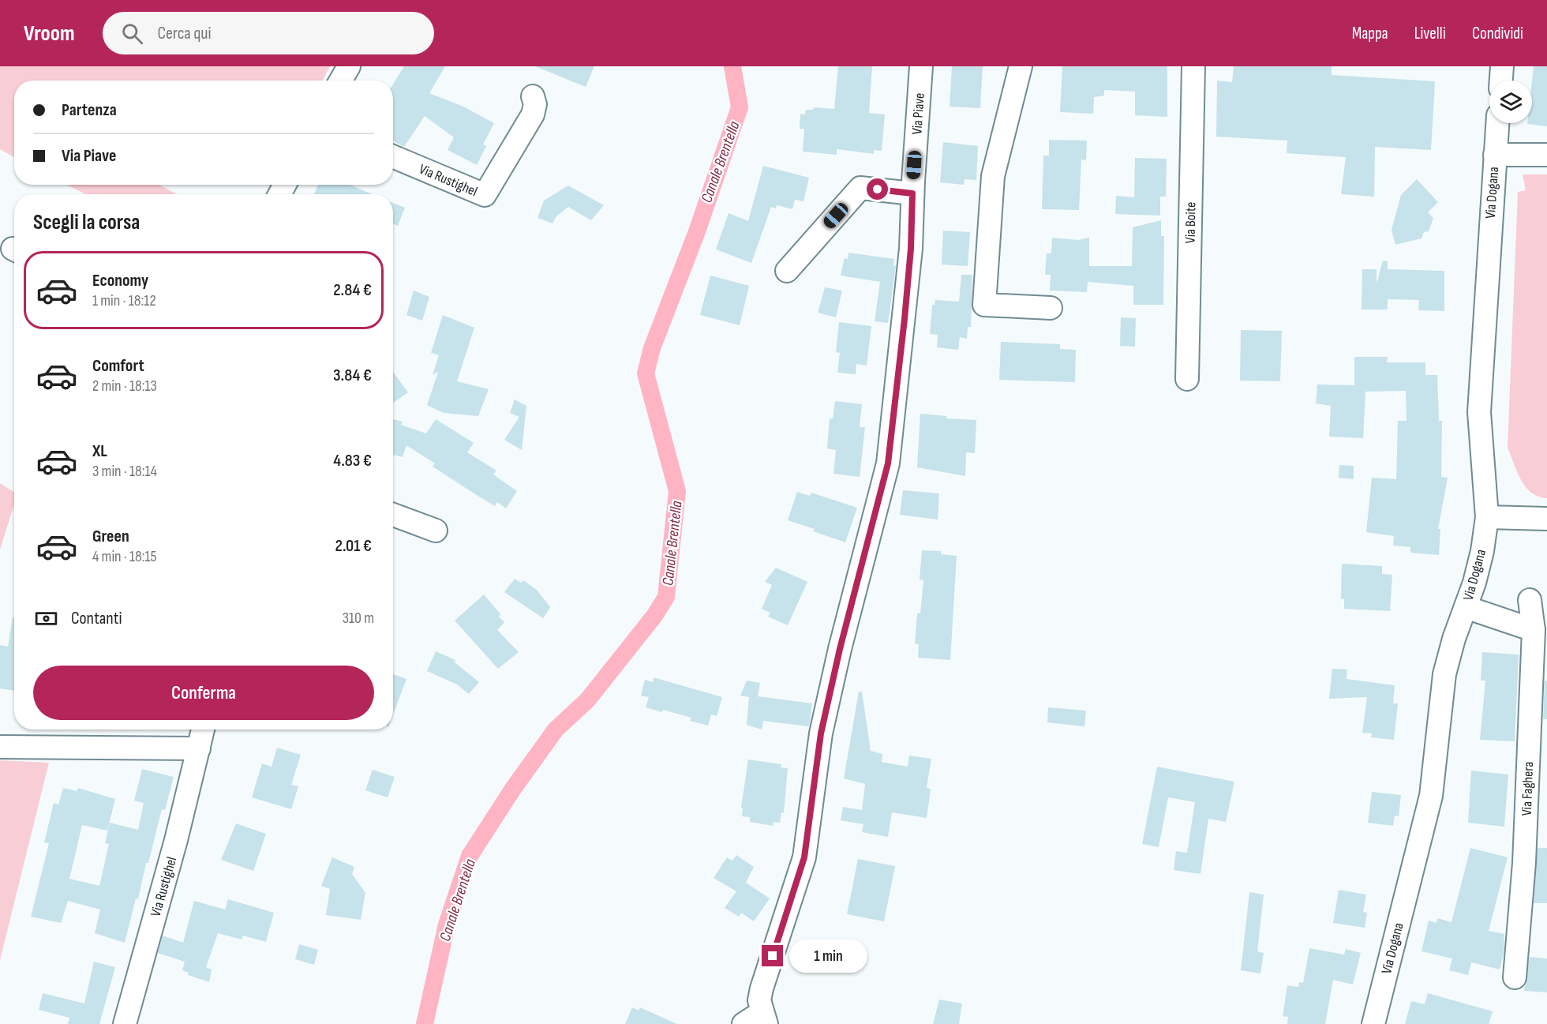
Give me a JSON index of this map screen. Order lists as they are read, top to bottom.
{
  "streets": {
    "street": [
      "Via Piave",
      "Via Rustighel",
      "Via Dogana",
      "Via Boite",
      "Via Faghera"
    ]
  },
  "water": ["Canale Brentella"],
  "page": {
    "header": "Vroom",
    "search": "Cerca qui",
    "nav": ["Mappa", "Livelli", "Condividi"],
    "banner": ["Partenza", "Via Piave"],
    "heading": "Scegli la corsa",
    "list": [
      {
        "name": "Economy",
        "note": "1 min · 18:12",
        "value": "2.84 €"
      },
      {
        "name": "Comfort",
        "note": "2 min · 18:13",
        "value": "3.84 €"
      },
      {
        "name": "XL",
        "note": "3 min · 18:14",
        "value": "4.83 €"
      },
      {
        "name": "Green",
        "note": "4 min · 18:15",
        "value": "2.01 €"
      }
    ],
    "pay": ["Contanti", "310 m"],
    "buttons": "Conferma",
    "bubble": "1 min"
  }
}
